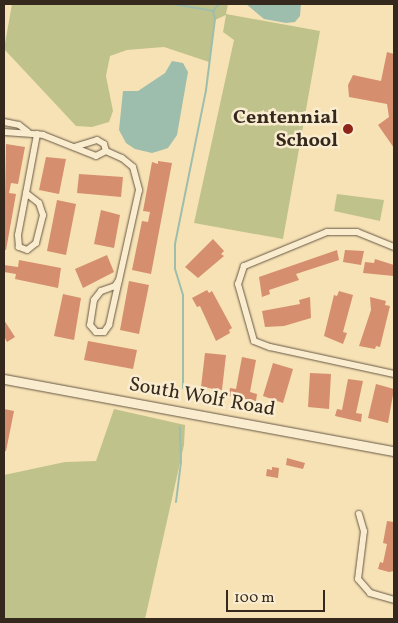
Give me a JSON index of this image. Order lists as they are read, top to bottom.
{
  "streets": {
    "main road": ["South Wolf Road"]
  },
  "places": ["Centennial School"],
  "scale_bar": "100 m"
}
